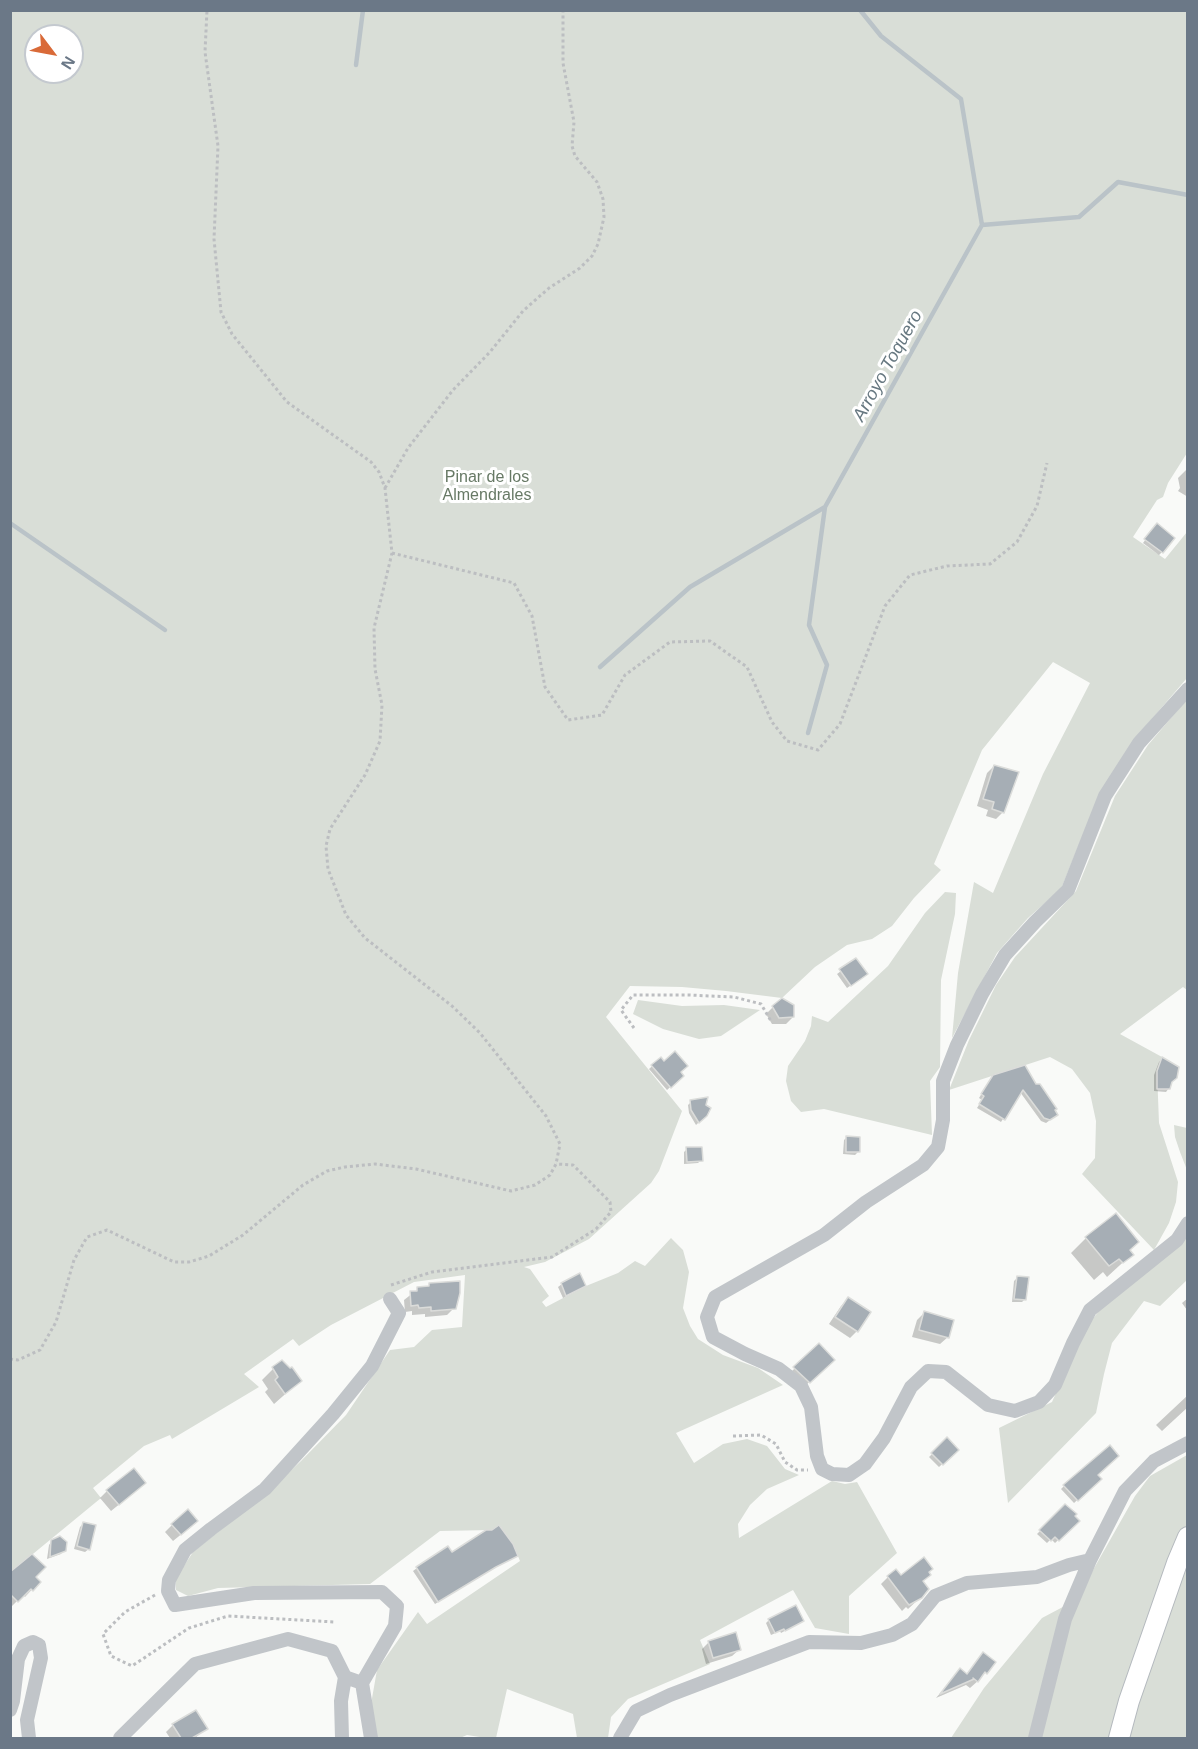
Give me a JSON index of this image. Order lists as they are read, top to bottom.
{
  "water": ["Arroyo Toquero"],
  "parks": ["Pinar de los Almendrales"],
  "north": "bottom right"
}
